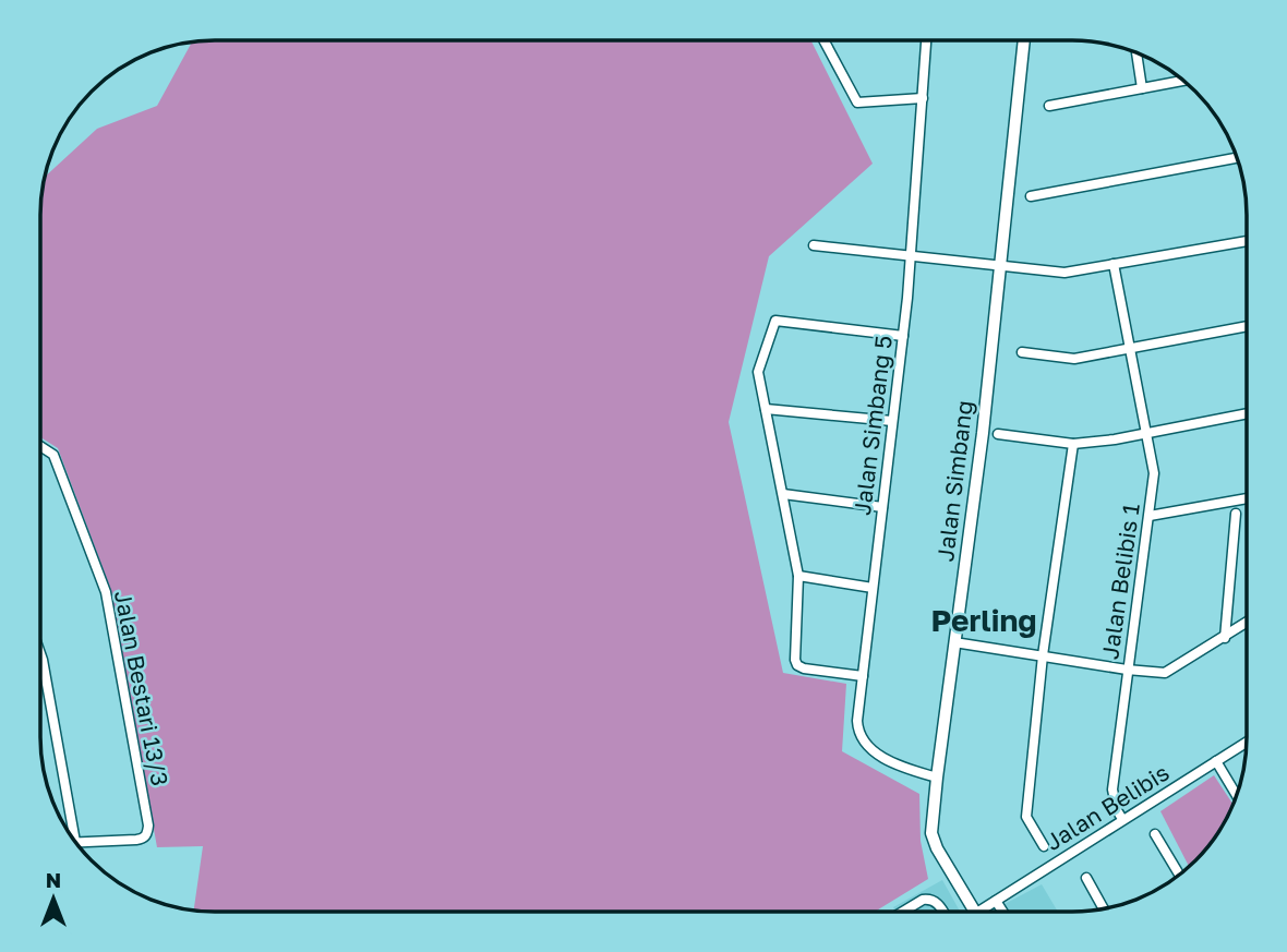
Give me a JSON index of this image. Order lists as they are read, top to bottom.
{
  "streets": {
    "street": [
      "Jalan Simbang 5",
      "Jalan Simbang",
      "Jalan Belibis 1",
      "Jalan Bestari 13/3",
      "Jalan Belibis"
    ]
  },
  "crossings": [
    ["Jalan Simbang 5", "Jalan Simbang"],
    ["Jalan Belibis 1", "Jalan Belibis"]
  ],
  "districts": ["Perling"],
  "north": "top"
}
